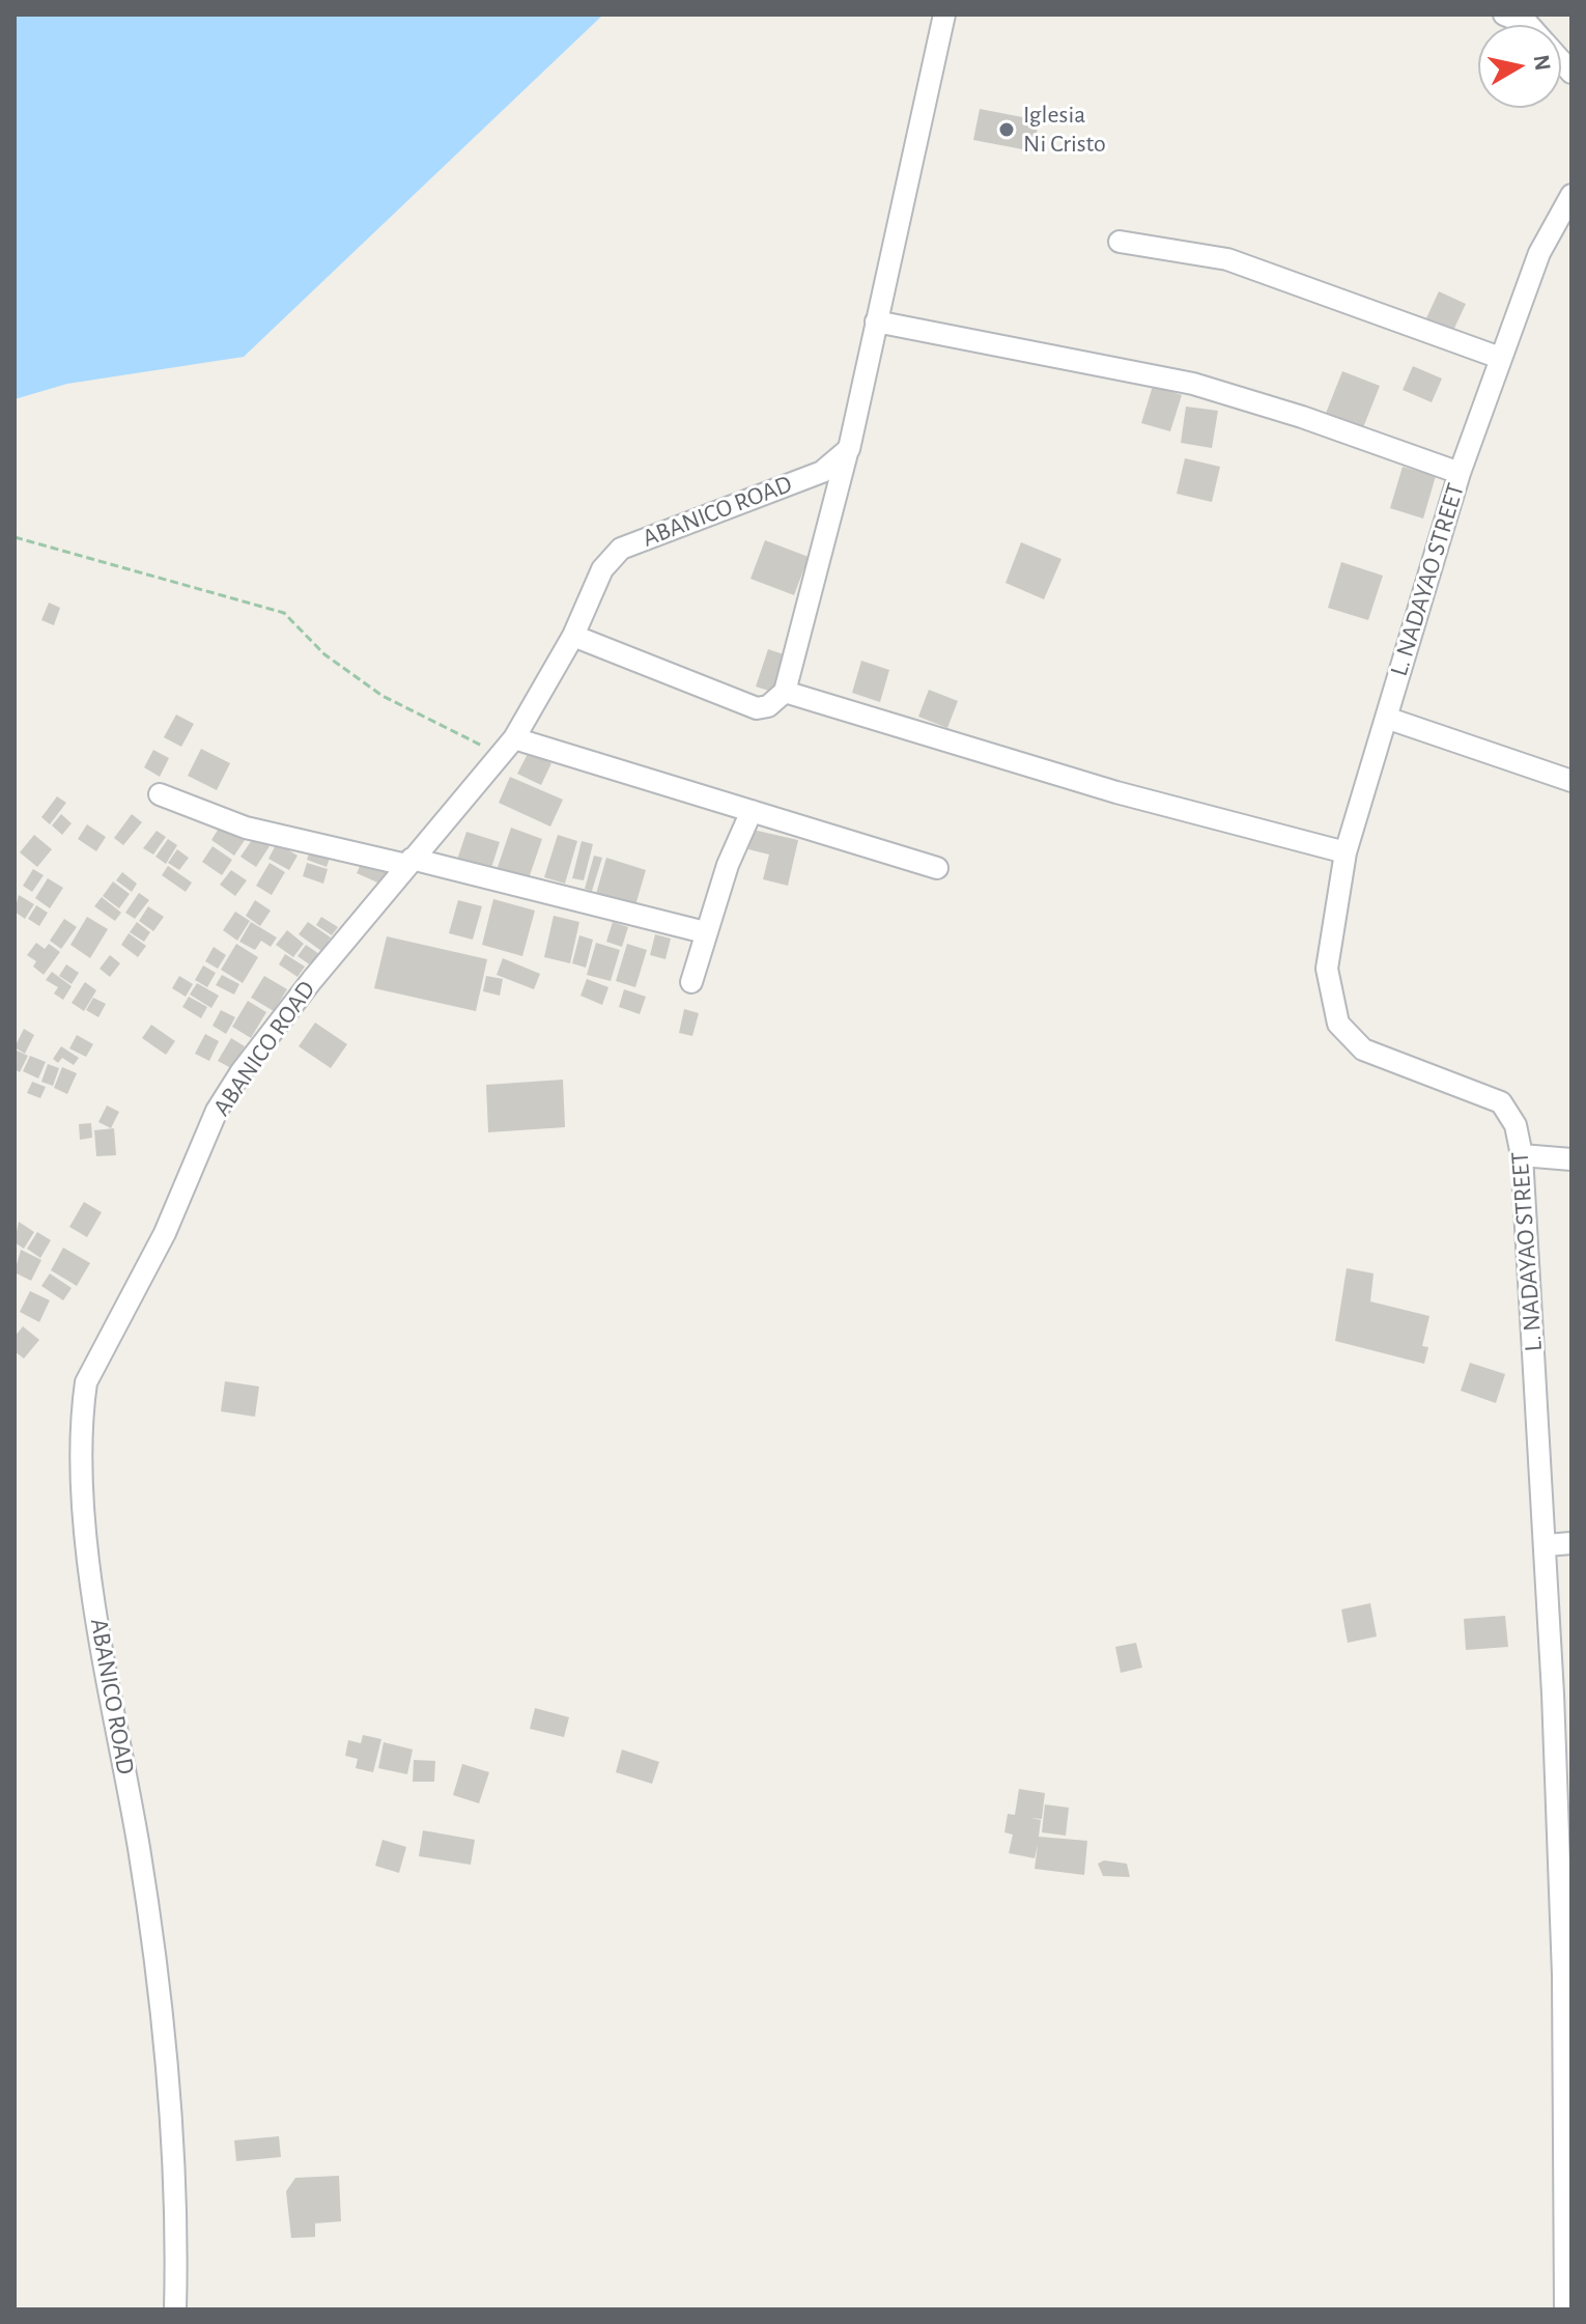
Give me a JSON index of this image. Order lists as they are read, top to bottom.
{
  "streets": {
    "street": ["ABANICO ROAD", "L. NADAYAO STREET"]
  },
  "places": ["Iglesia Ni Cristo"],
  "north": "right"
}
